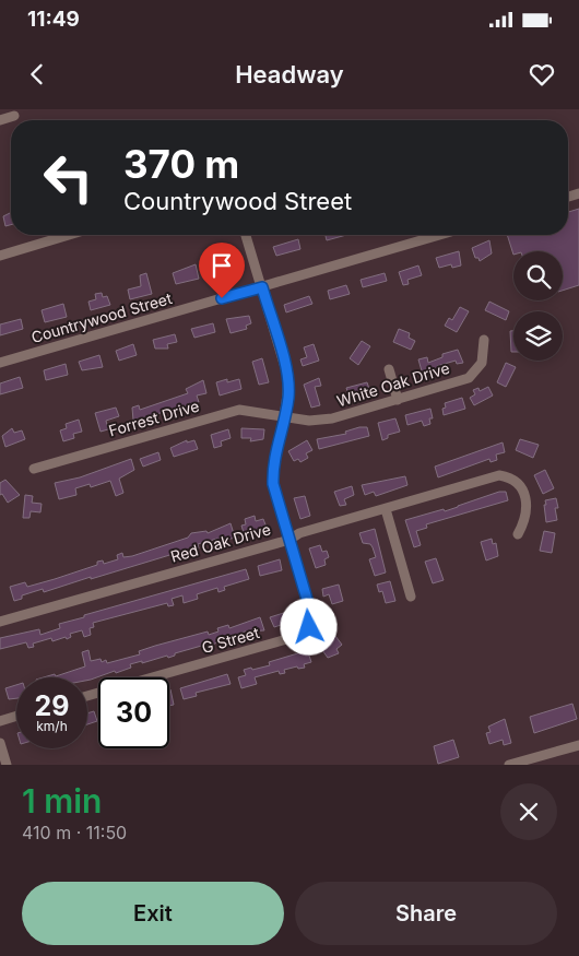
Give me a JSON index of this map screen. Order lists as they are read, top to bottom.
{
  "streets": {
    "street": [
      "Countrywood Street",
      "White Oak Drive",
      "Forrest Drive",
      "Red Oak Drive",
      "G Street"
    ]
  },
  "crossings": [
    ["Countrywood Street", "G Street"],
    ["White Oak Drive", "Forrest Drive"],
    ["White Oak Drive", "G Street"],
    ["Forrest Drive", "G Street"],
    ["Red Oak Drive", "G Street"]
  ],
  "page": {
    "status": "11:49",
    "header": "Headway",
    "turn": ["370 m", "Countrywood Street"],
    "speed": "29 km/h",
    "limit": "30",
    "heading": ["1 min", "410 m · 11:50"],
    "buttons": ["Exit", "Share"]
  }
}
